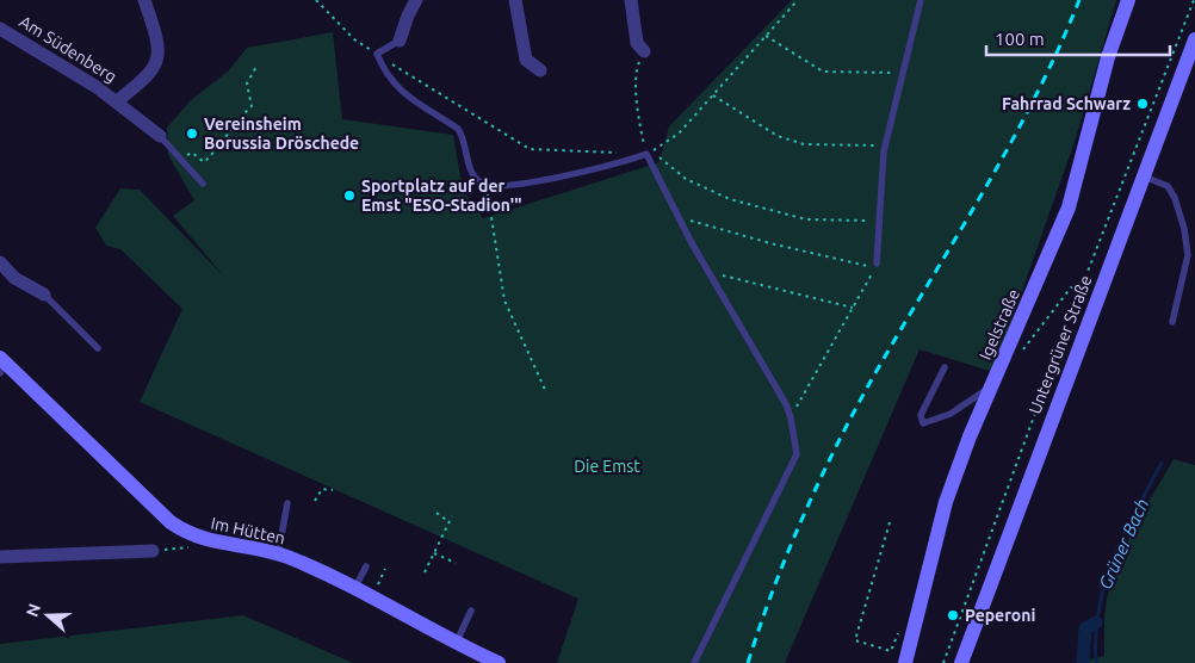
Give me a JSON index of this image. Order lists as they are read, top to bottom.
{
  "streets": {
    "main road": ["Igelstraße", "Untergrüner Straße", "Im Hütten"],
    "street": ["Am Südenberg"]
  },
  "water": ["Grüner Bach"],
  "parks": ["Die Emst"],
  "places": [
    "Fahrrad Schwarz",
    "Vereinsheim Borussia Dröschede",
    "Sportplatz auf der Emst \"ESO-Stadion'\"",
    "Peperoni"
  ],
  "scale_bar": "100 m",
  "north": "left"
}
